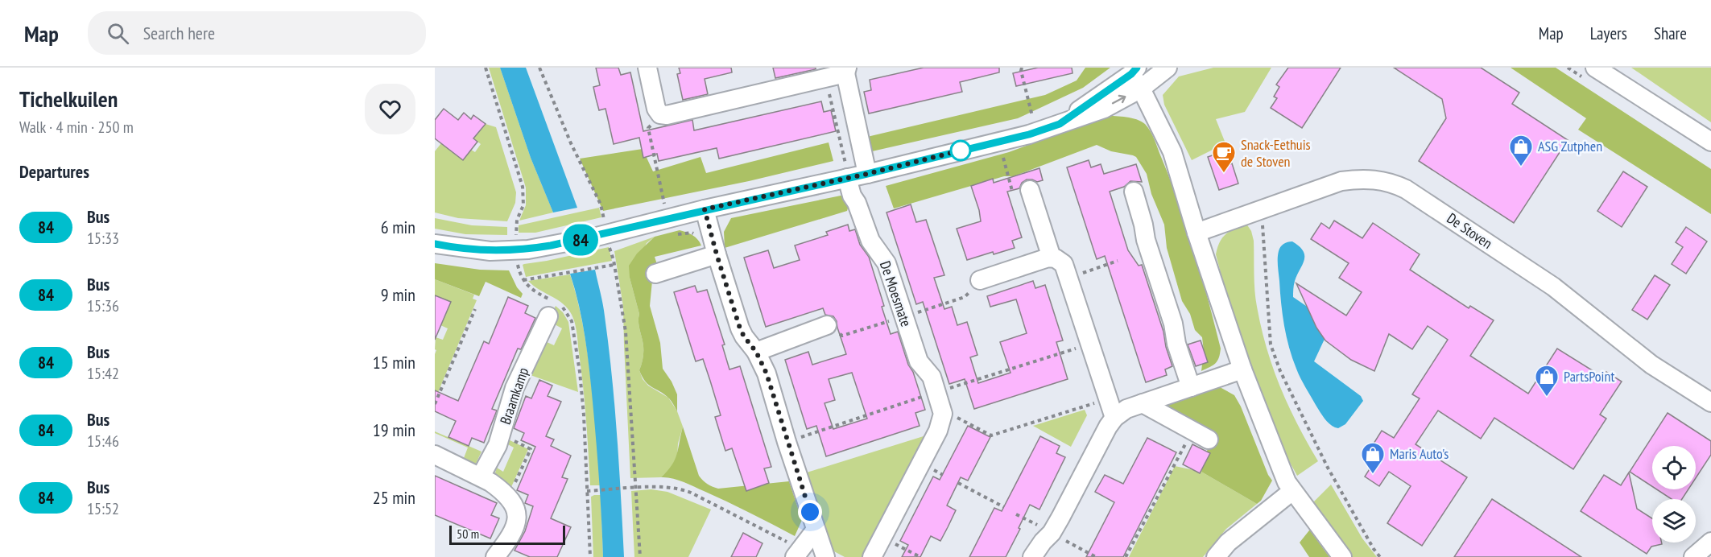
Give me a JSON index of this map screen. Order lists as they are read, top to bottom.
{
  "streets": {
    "street": ["De Stoven", "De Moesmate", "Braamkamp"]
  },
  "places": {
    "shop": ["ASG Zutphen", "PartsPoint", "Maris Auto's"],
    "cafe": ["Snack-Eethuis de Stoven"]
  },
  "lines": ["bus line 84"],
  "scale_bar": "50 m",
  "page": {
    "header": "Map",
    "search": "Search here",
    "nav": ["Map", "Layers", "Share"],
    "heading": [
      ["Tichelkuilen", "Walk · 4 min · 250 m"],
      "Departures"
    ],
    "on_map": "84",
    "list": [
      {
        "mark": "84",
        "name": "Bus",
        "note": "15:33",
        "value": "6 min"
      },
      {
        "mark": "84",
        "name": "Bus",
        "note": "15:36",
        "value": "9 min"
      },
      {
        "mark": "84",
        "name": "Bus",
        "note": "15:42",
        "value": "15 min"
      },
      {
        "mark": "84",
        "name": "Bus",
        "note": "15:46",
        "value": "19 min"
      },
      {
        "mark": "84",
        "name": "Bus",
        "note": "15:52",
        "value": "25 min"
      }
    ],
    "scale": "50 m"
  }
}
